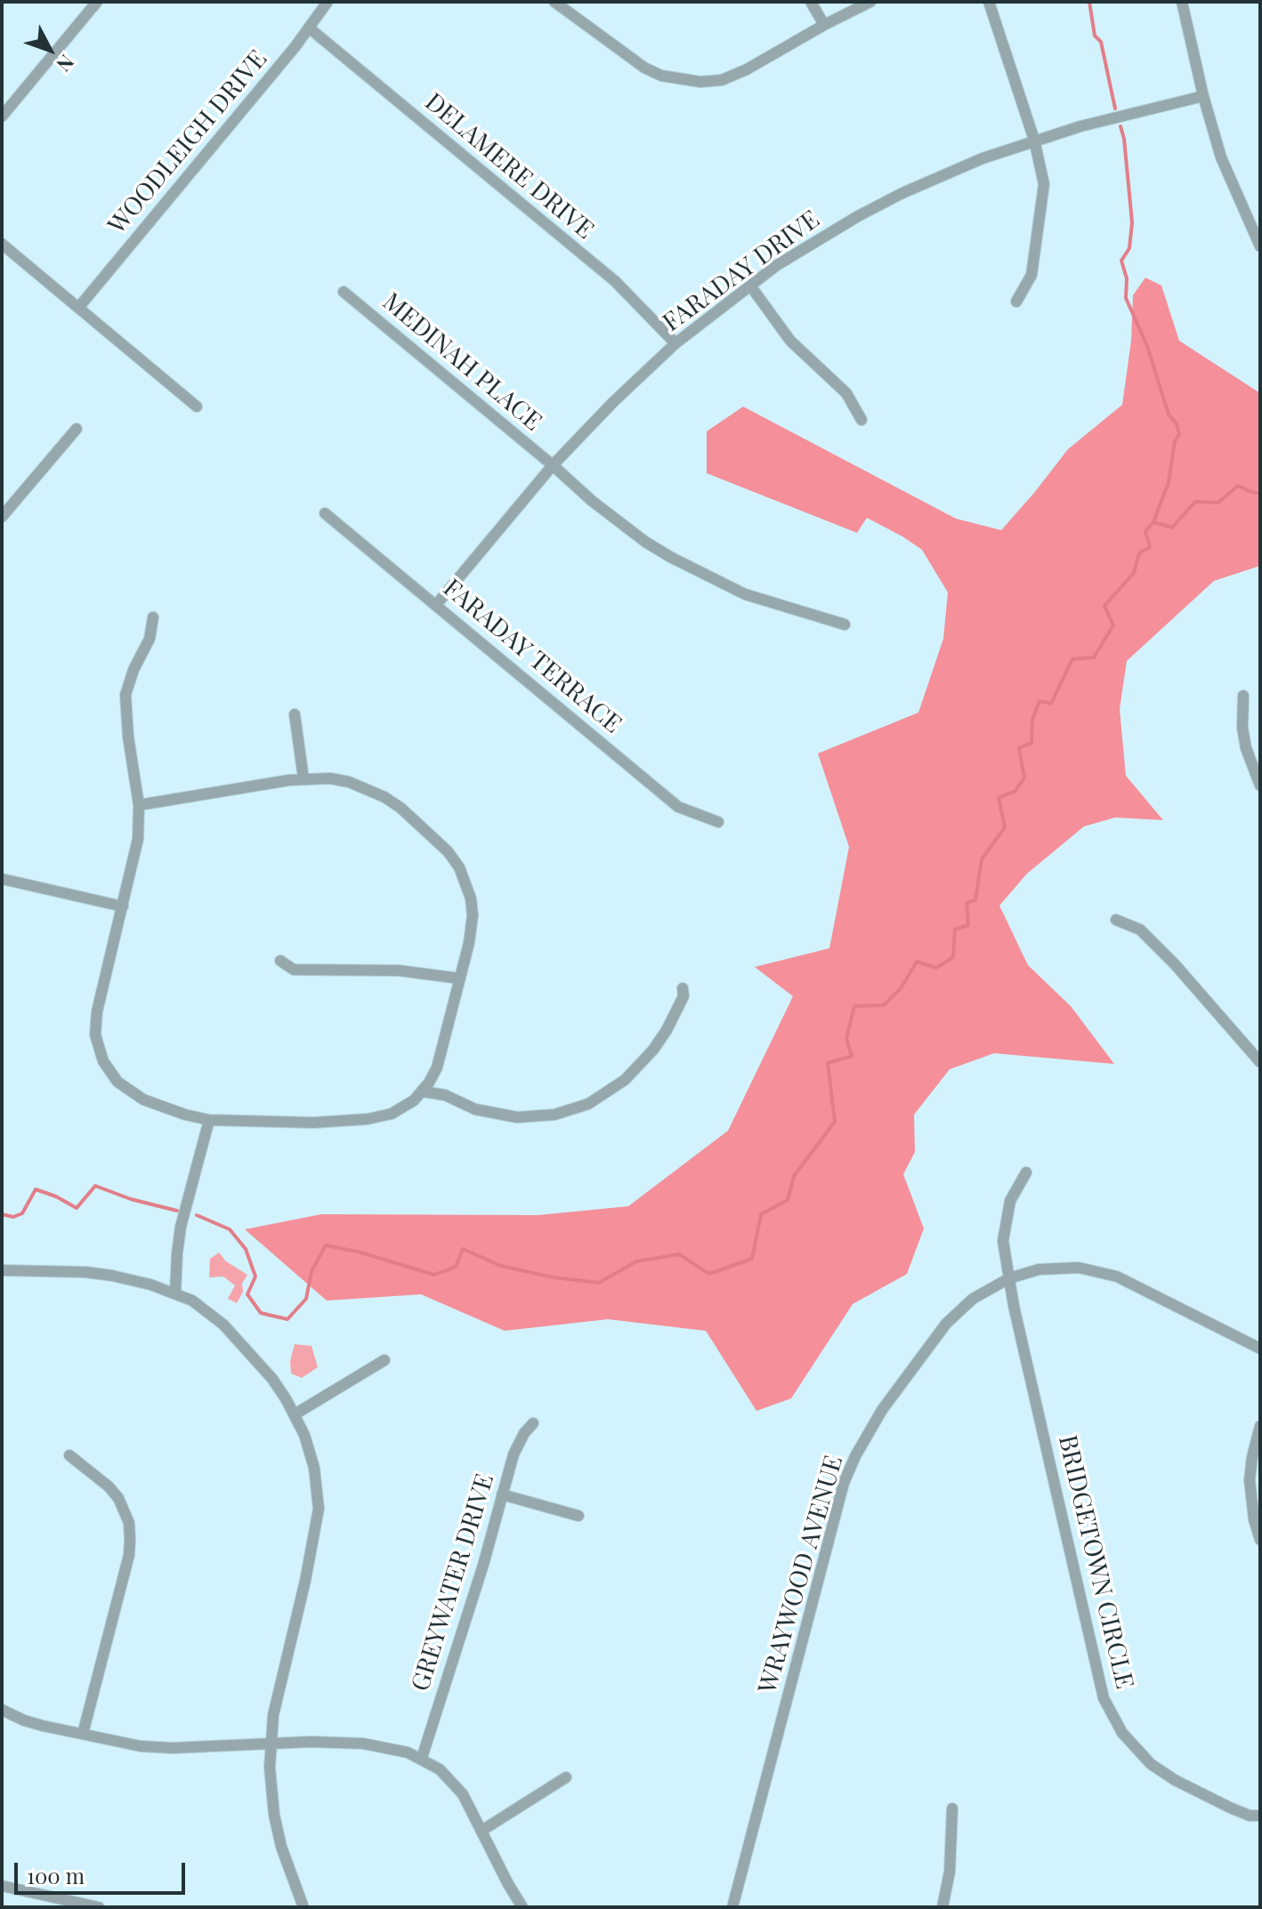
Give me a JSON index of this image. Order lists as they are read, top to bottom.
{
  "streets": {
    "street": [
      "WOODLEIGH DRIVE",
      "DELAMERE DRIVE",
      "FARADAY DRIVE",
      "MEDINAH PLACE",
      "FARADAY TERRACE",
      "BRIDGETOWN CIRCLE",
      "WRAYWOOD AVENUE",
      "GREYWATER DRIVE"
    ]
  },
  "crossings": [
    ["WOODLEIGH DRIVE", "DELAMERE DRIVE"],
    ["DELAMERE DRIVE", "FARADAY DRIVE"],
    ["FARADAY DRIVE", "MEDINAH PLACE"],
    ["FARADAY DRIVE", "FARADAY TERRACE"],
    ["BRIDGETOWN CIRCLE", "WRAYWOOD AVENUE"]
  ],
  "scale_bar": "100 m",
  "north": "bottom right"
}
